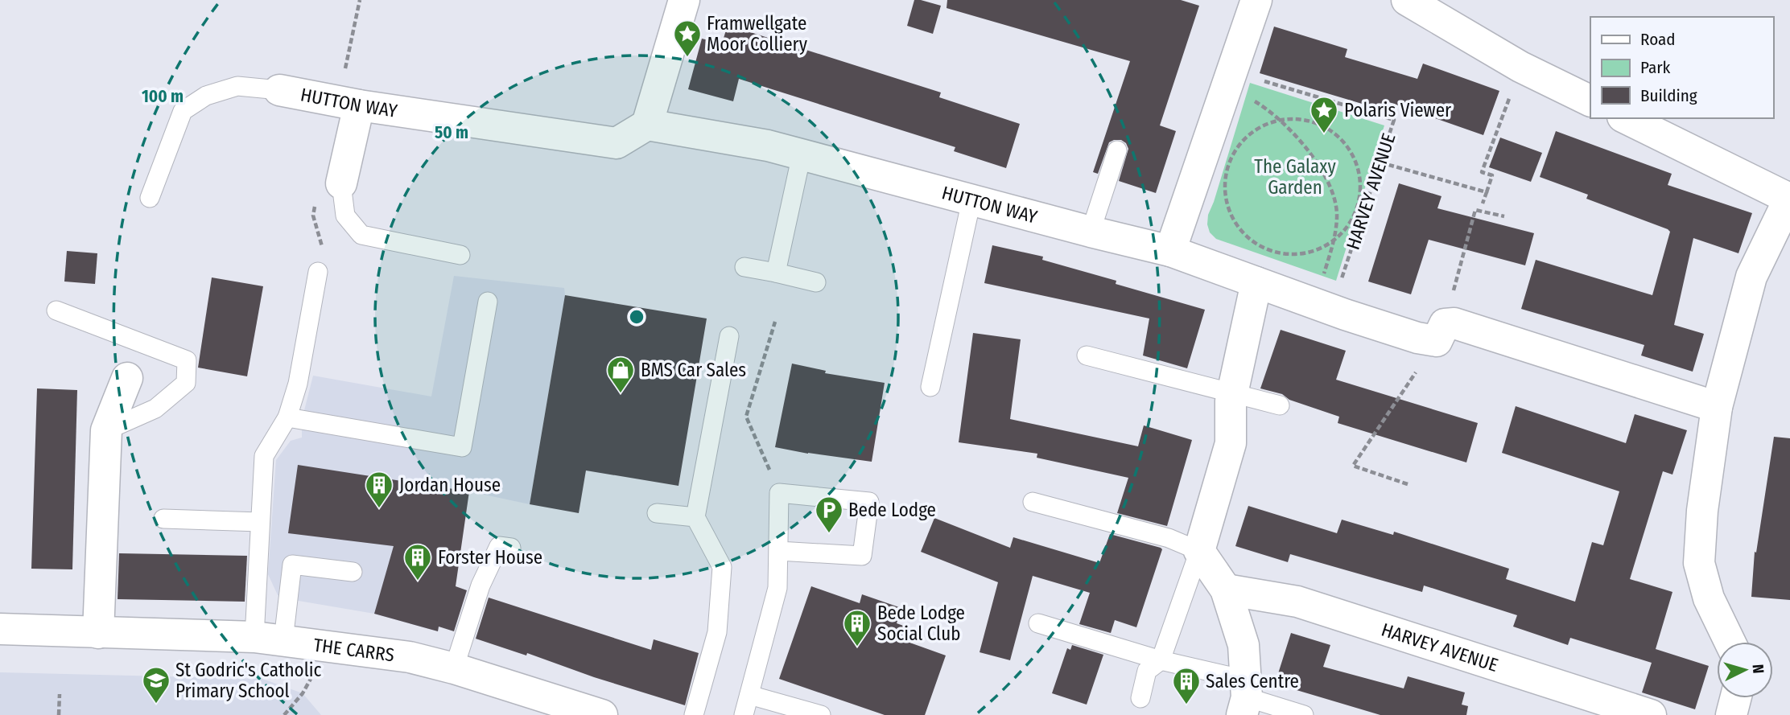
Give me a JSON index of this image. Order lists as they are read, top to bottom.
{
  "streets": {
    "street": ["HUTTON WAY", "HARVEY AVENUE", "THE CARRS"]
  },
  "parks": ["The Galaxy Garden"],
  "places": {
    "place": ["Framwellgate Moor Colliery", "Polaris Viewer"],
    "shop": ["BMS Car Sales"],
    "building": [
      "Jordan House",
      "Forster House",
      "Bede Lodge Social Club",
      "Sales Centre"
    ],
    "parking": ["Bede Lodge"],
    "school or university": ["St Godric's Catholic Primary School"]
  },
  "legend": ["Road", "Park", "Building"],
  "north": "right",
  "rings": ["100 m", "50 m"]
}
